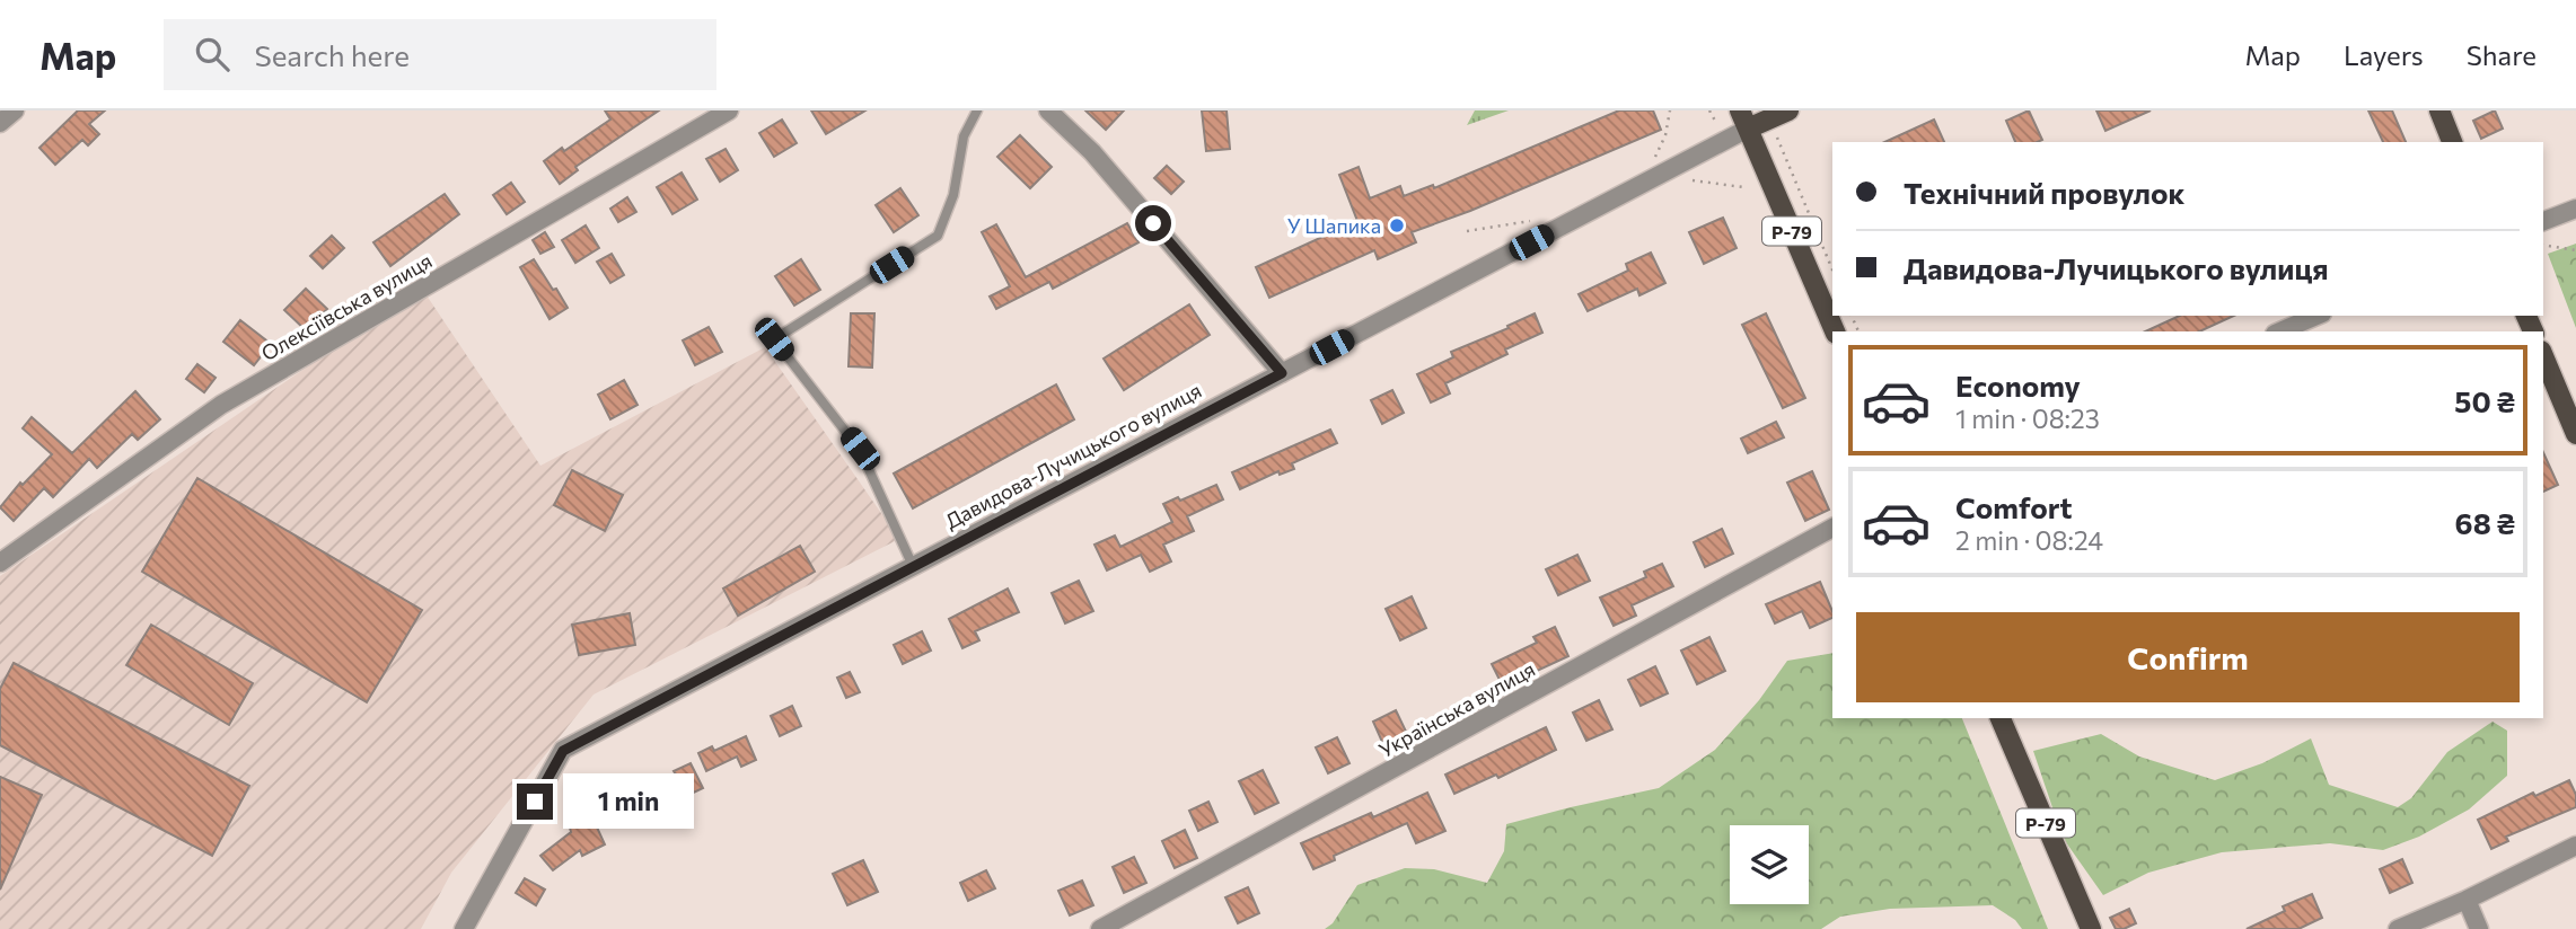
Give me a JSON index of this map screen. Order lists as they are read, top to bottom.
{
  "streets": {
    "main road": ["Р-79", "Давидова-Лучицького вулиця"],
    "street": ["Олексіївська вулиця", "Українська вулиця"]
  },
  "crossings": [
    ["Р-79", "Давидова-Лучицького вулиця"]
  ],
  "places": ["У Шапика"],
  "page": {
    "header": "Map",
    "search": "Search here",
    "nav": ["Map", "Layers", "Share"],
    "banner": ["Технічний провулок", "Давидова-Лучицького вулиця"],
    "list": [
      {
        "name": "Economy",
        "note": "1 min · 08:23",
        "value": "50 ₴"
      },
      {
        "name": "Comfort",
        "note": "2 min · 08:24",
        "value": "68 ₴"
      }
    ],
    "buttons": "Confirm",
    "bubble": "1 min"
  }
}
